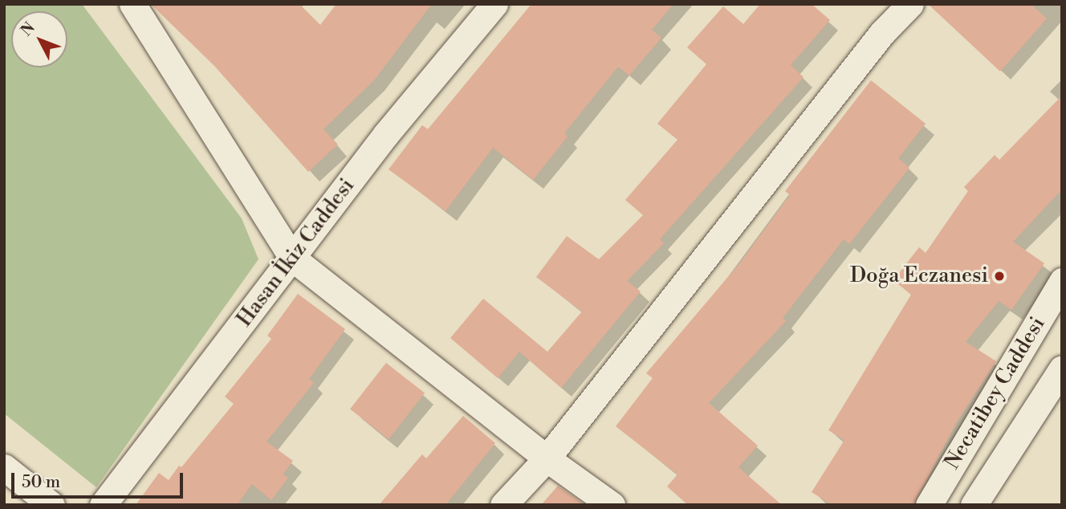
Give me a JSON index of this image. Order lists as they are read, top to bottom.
{
  "streets": {
    "street": ["Hasan İkiz Caddesi", "Necatibey Caddesi"]
  },
  "places": ["Doğa Eczanesi"],
  "scale_bar": "50 m",
  "north": "top left"
}
